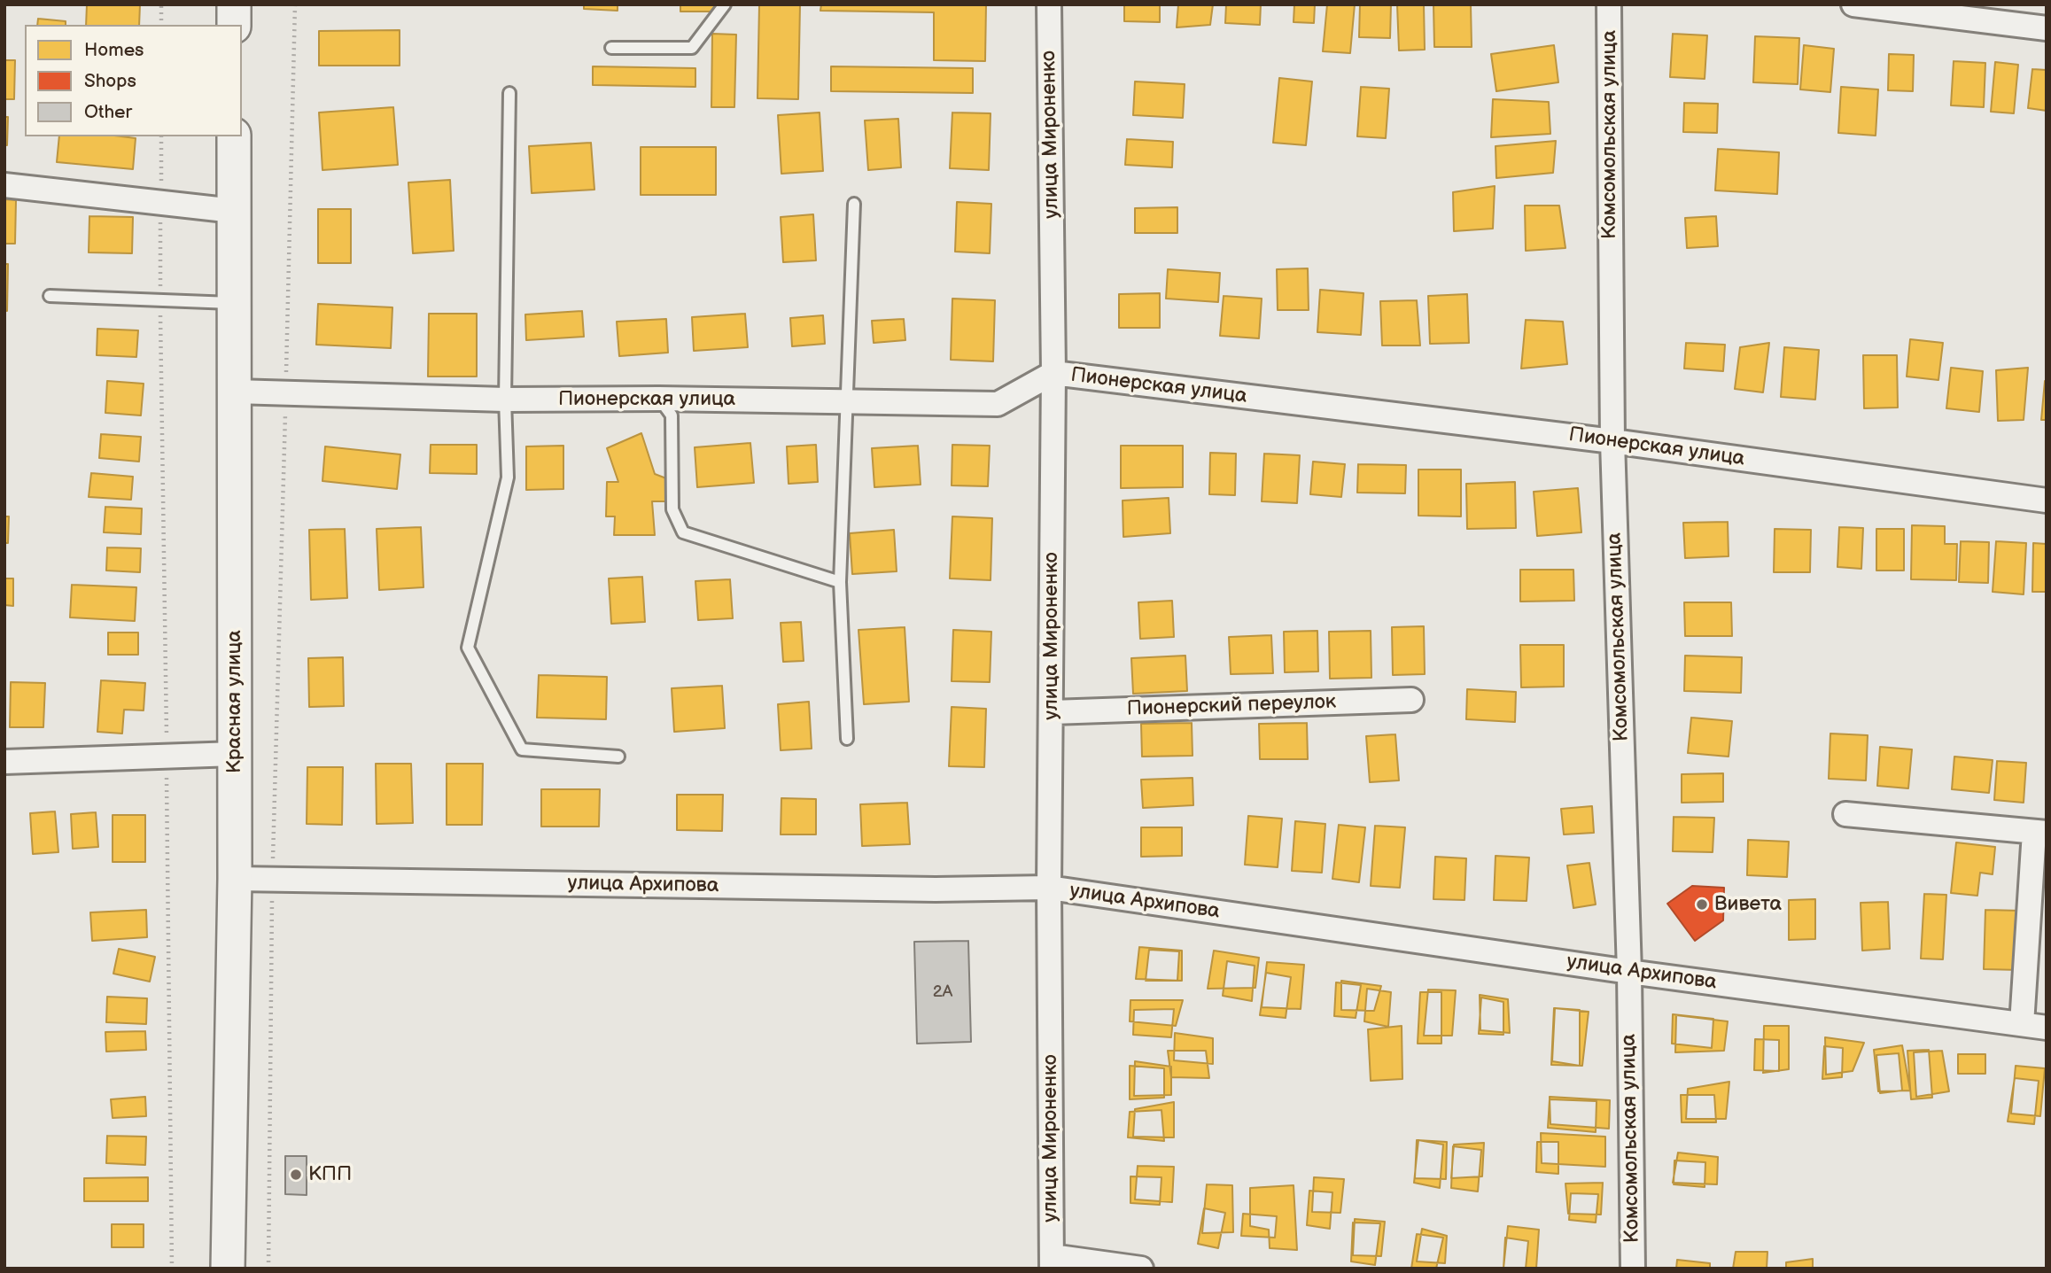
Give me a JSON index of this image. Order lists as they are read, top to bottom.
{
  "streets": {
    "main road": ["Красная улица"],
    "street": [
      "улица Мироненко",
      "Комсомольская улица",
      "Пионерская улица",
      "Пионерский переулок",
      "улица Архипова"
    ]
  },
  "crossings": [
    ["улица Мироненко", "Пионерская улица"],
    ["улица Мироненко", "Пионерский переулок"],
    ["улица Мироненко", "улица Архипова"],
    ["Комсомольская улица", "Пионерская улица"],
    ["Комсомольская улица", "улица Архипова"],
    ["Пионерская улица", "Красная улица"],
    ["Красная улица", "улица Архипова"]
  ],
  "places": ["Вивета", "КПП"],
  "house_numbers": ["2А"],
  "legend": ["Homes", "Shops", "Other"]
}
